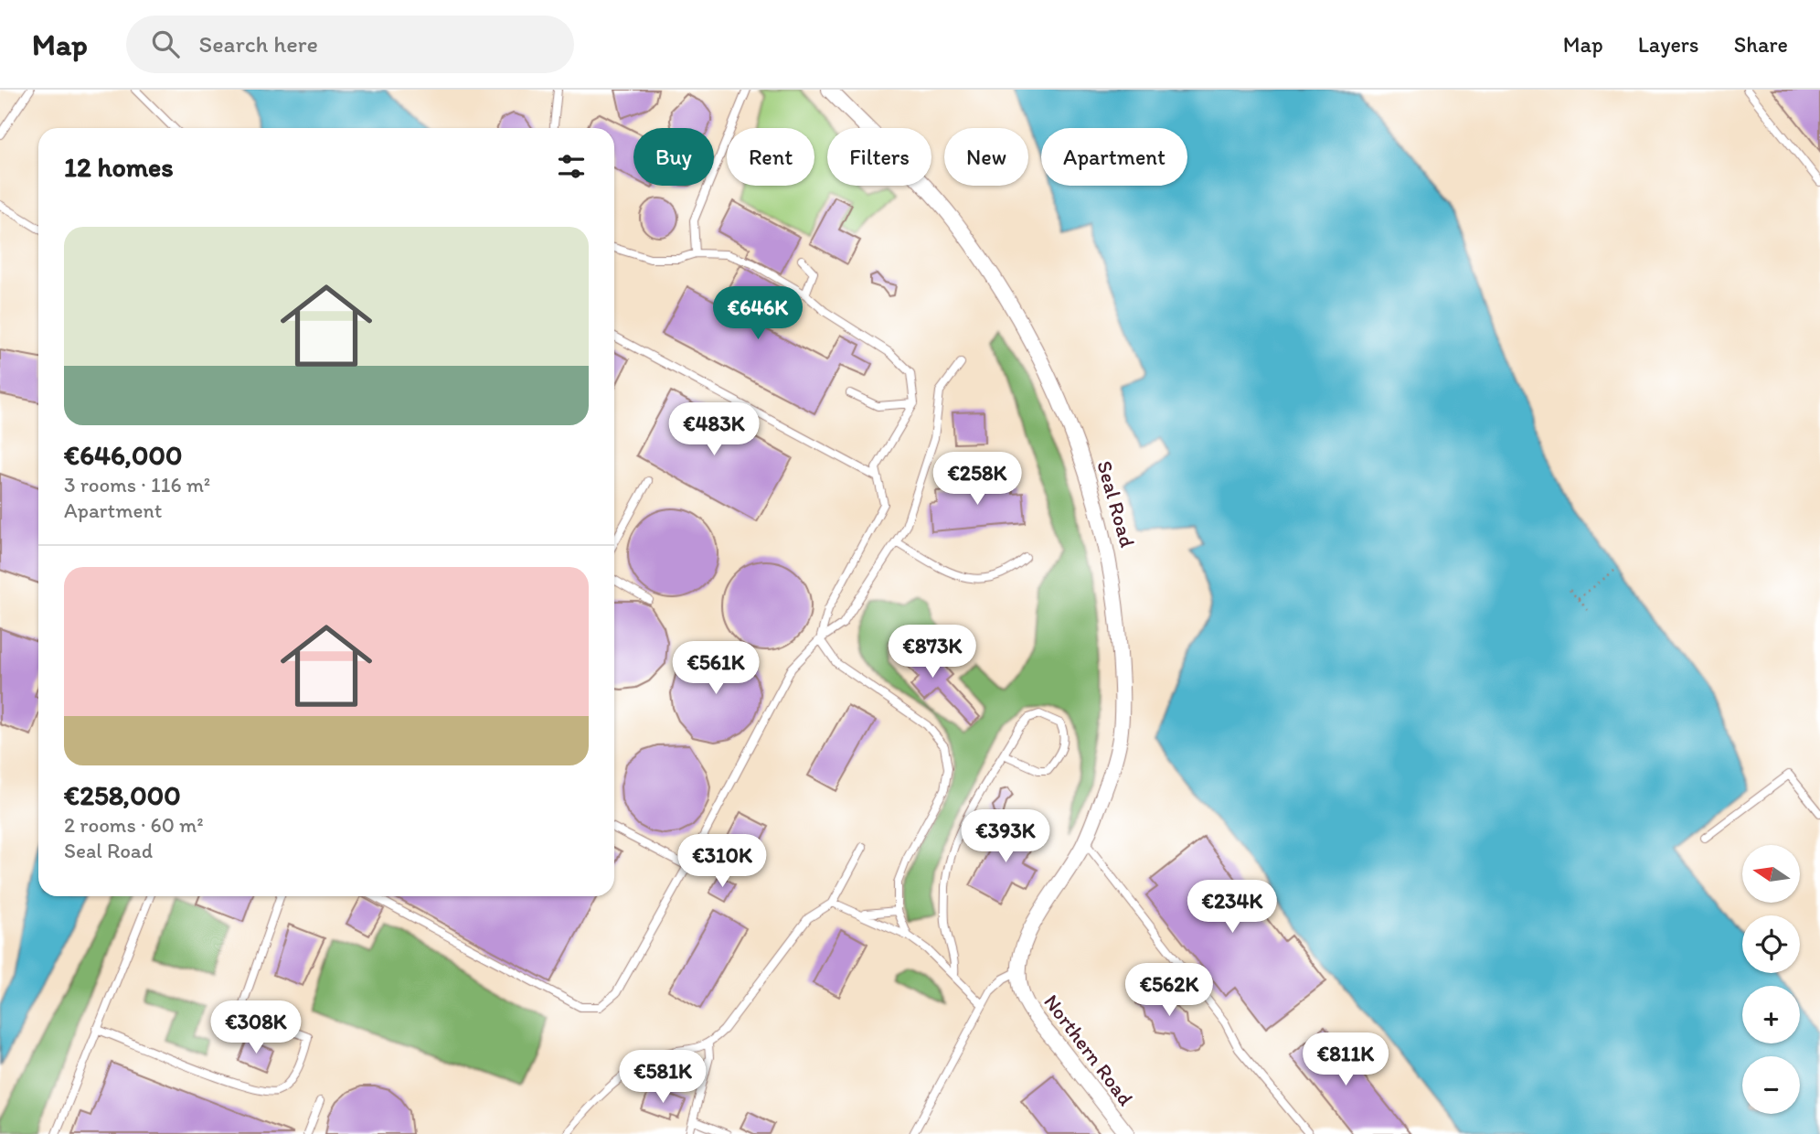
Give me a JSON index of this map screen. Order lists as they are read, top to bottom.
{
  "streets": {
    "street": ["Seal Road", "Northern Road"]
  },
  "crossings": [
    ["Seal Road", "Northern Road"]
  ],
  "north": "left",
  "page": {
    "header": "Map",
    "search": "Search here",
    "nav": ["Map", "Layers", "Share"],
    "chip": [
      "Buy",
      "Rent",
      "Filters",
      "New",
      "Apartment"
    ],
    "heading": "12 homes",
    "list": [
      {
        "name": "€646,000",
        "note": "3 rooms · 116 m² · Apartment"
      },
      {
        "name": "€258,000",
        "note": "2 rooms · 60 m² · Seal Road"
      }
    ],
    "price": [
      "€646K",
      "€483K",
      "€258K",
      "€873K",
      "€561K",
      "€393K",
      "€310K",
      "€234K",
      "€562K",
      "€308K",
      "€811K",
      "€581K"
    ],
    "map_buttons": ["+", "−"]
  }
}
